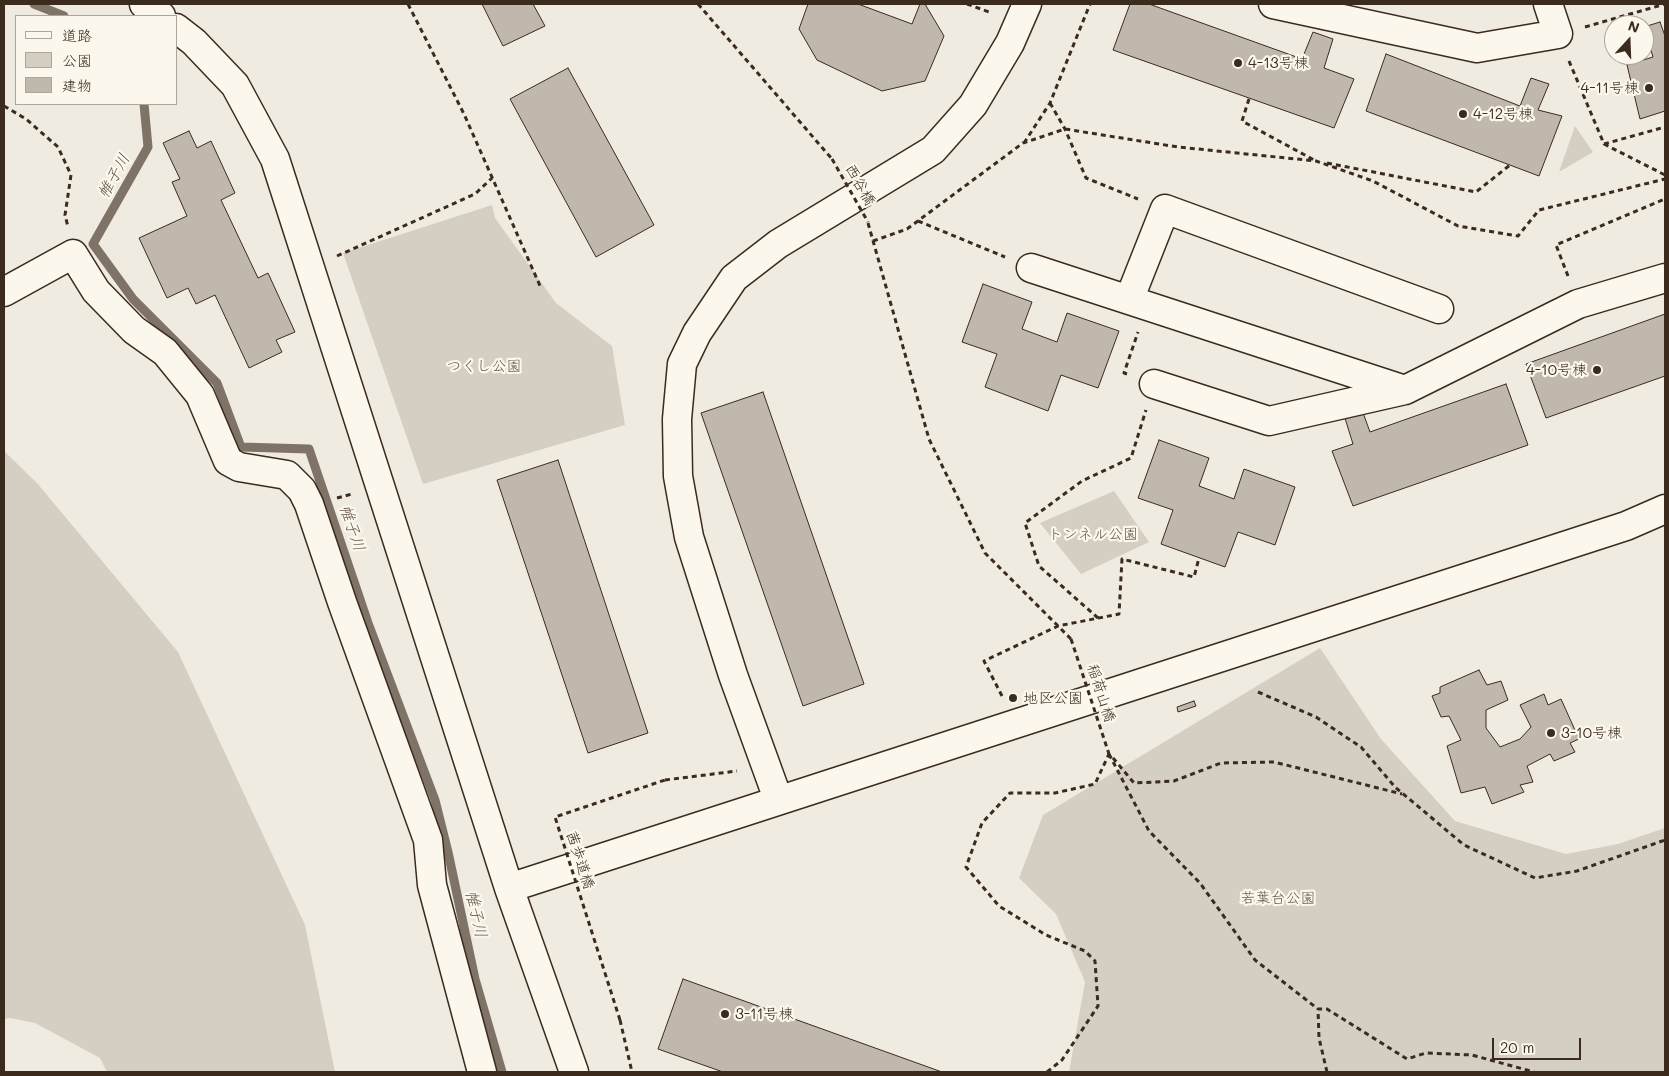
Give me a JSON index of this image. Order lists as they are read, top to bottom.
{
  "streets": {
    "path": ["西谷橋", "稲荷山橋", "茜歩道橋"]
  },
  "crossings": [
    ["西谷橋", "稲荷山橋"]
  ],
  "water": ["帷子川"],
  "parks": ["つくし公園", "トンネル公園", "若葉台公園"],
  "places": [
    "4-13号棟",
    "4-11号棟",
    "4-12号棟",
    "4-10号棟",
    "地区公園",
    "3-10号棟",
    "3-11号棟"
  ],
  "legend": ["道路", "公園", "建物"],
  "scale_bar": "20 m",
  "north": "top"
}
